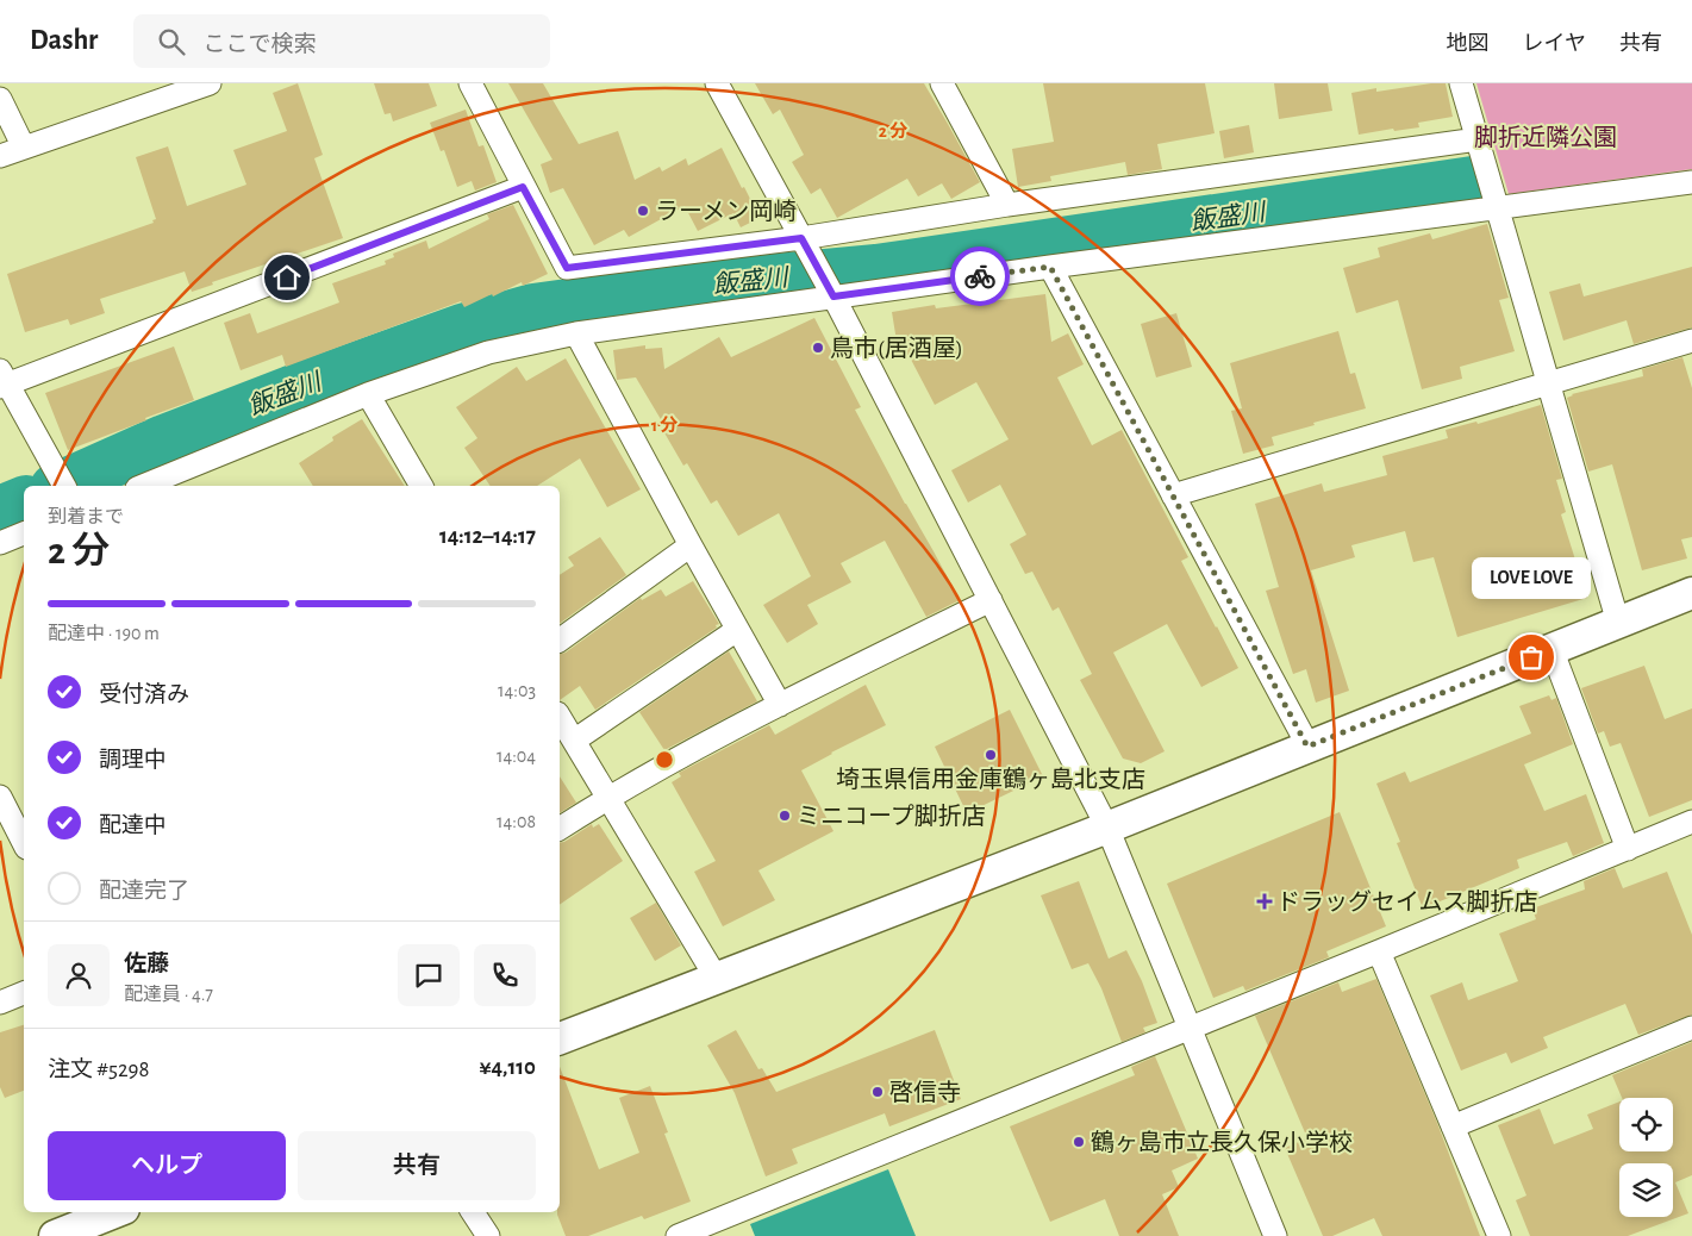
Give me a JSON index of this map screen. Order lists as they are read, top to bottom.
{
  "water": ["飯盛川"],
  "parks": ["脚折近隣公園"],
  "places": {
    "other": [
      "ラーメン岡崎",
      "鳥市(居酒屋)",
      "LOVE LOVE",
      "埼玉県信用金庫鶴ヶ島北支店",
      "ミニコープ脚折店",
      "啓信寺",
      "鶴ヶ島市立長久保小学校"
    ],
    "health": ["ドラッグセイムス脚折店"]
  },
  "page": {
    "header": "Dashr",
    "search": "ここで検索",
    "nav": ["地図", "レイヤ", "共有"],
    "heading": ["2 分", "到着まで", "14:12–14:17"],
    "panel": [
      "佐藤",
      "配達員 · 4.7",
      "注文 #5298",
      "¥4,110"
    ],
    "bubble": "LOVE LOVE",
    "bar": "配達中 · 190 m",
    "list": [
      ["受付済み", "14:03"],
      ["調理中", "14:04"],
      ["配達中", "14:08"],
      "配達完了"
    ],
    "buttons": ["ヘルプ", "共有"]
  },
  "rings": ["2 分", "1 分"]
}
